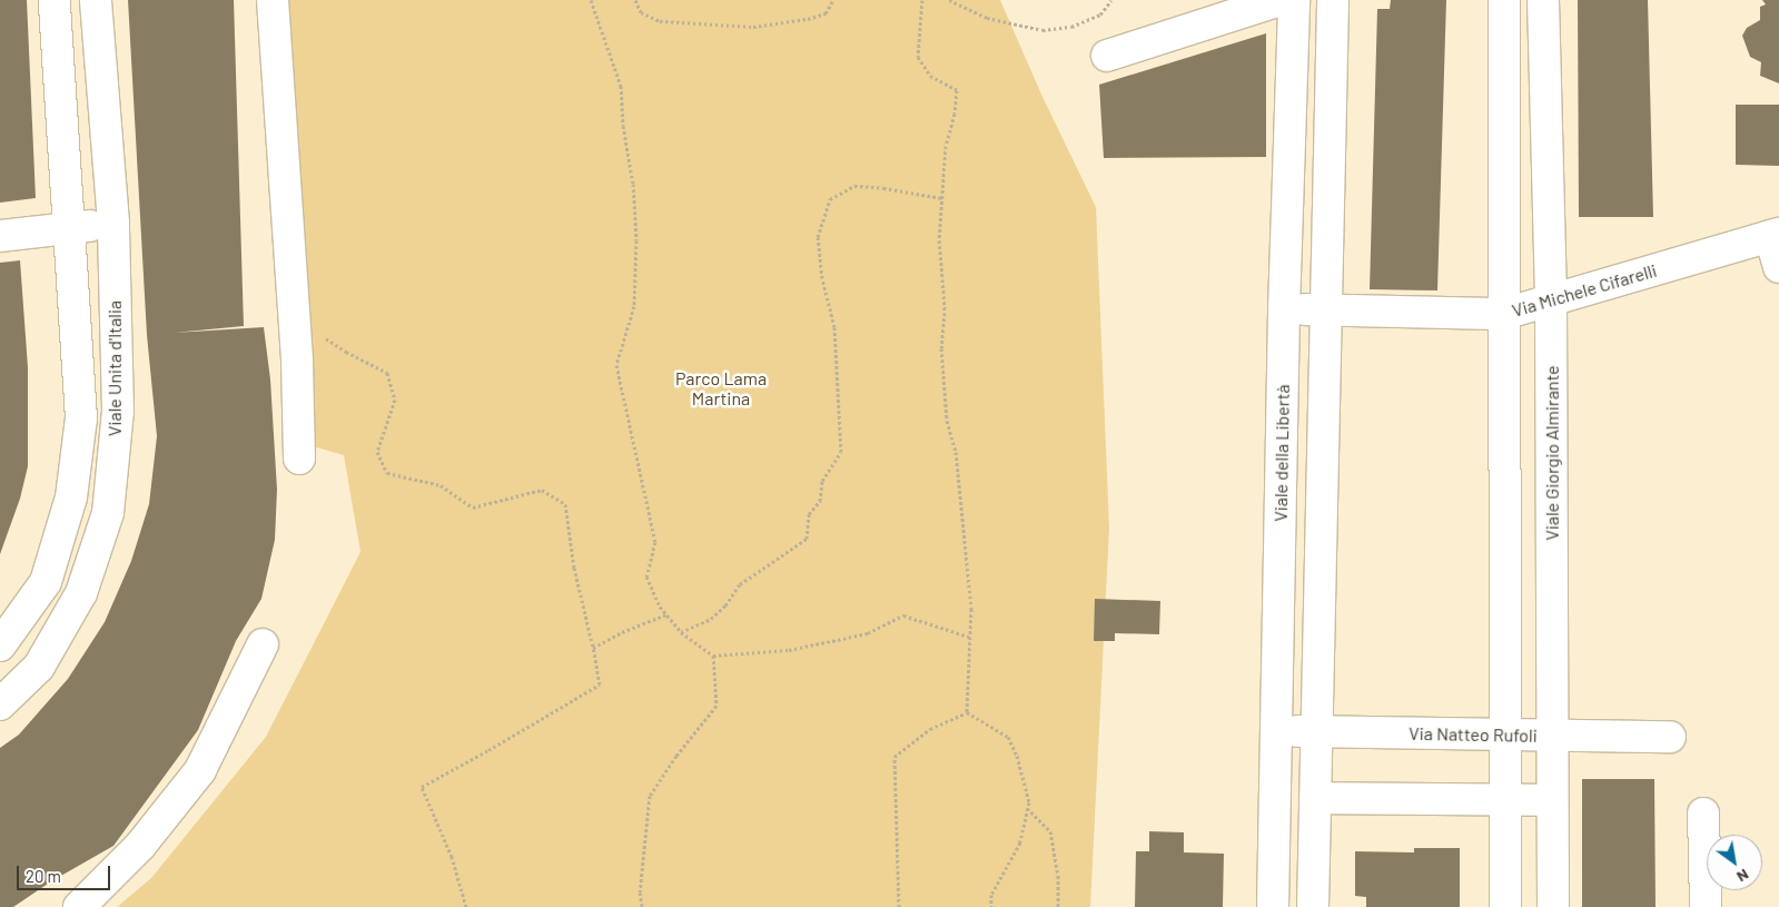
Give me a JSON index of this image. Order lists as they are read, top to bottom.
{
  "streets": {
    "street": [
      "Via Michele Cifarelli",
      "Viale Unita d'Italia",
      "Viale della Libertà",
      "Viale Giorgio Almirante",
      "Via Natteo Rufoli"
    ]
  },
  "crossings": [
    ["Via Michele Cifarelli", "Viale della Libertà"],
    ["Via Michele Cifarelli", "Viale Giorgio Almirante"],
    ["Viale della Libertà", "Via Natteo Rufoli"],
    ["Viale Giorgio Almirante", "Via Natteo Rufoli"]
  ],
  "parks": ["Parco Lama Martina"],
  "scale_bar": "20 m",
  "north": "bottom right"
}
